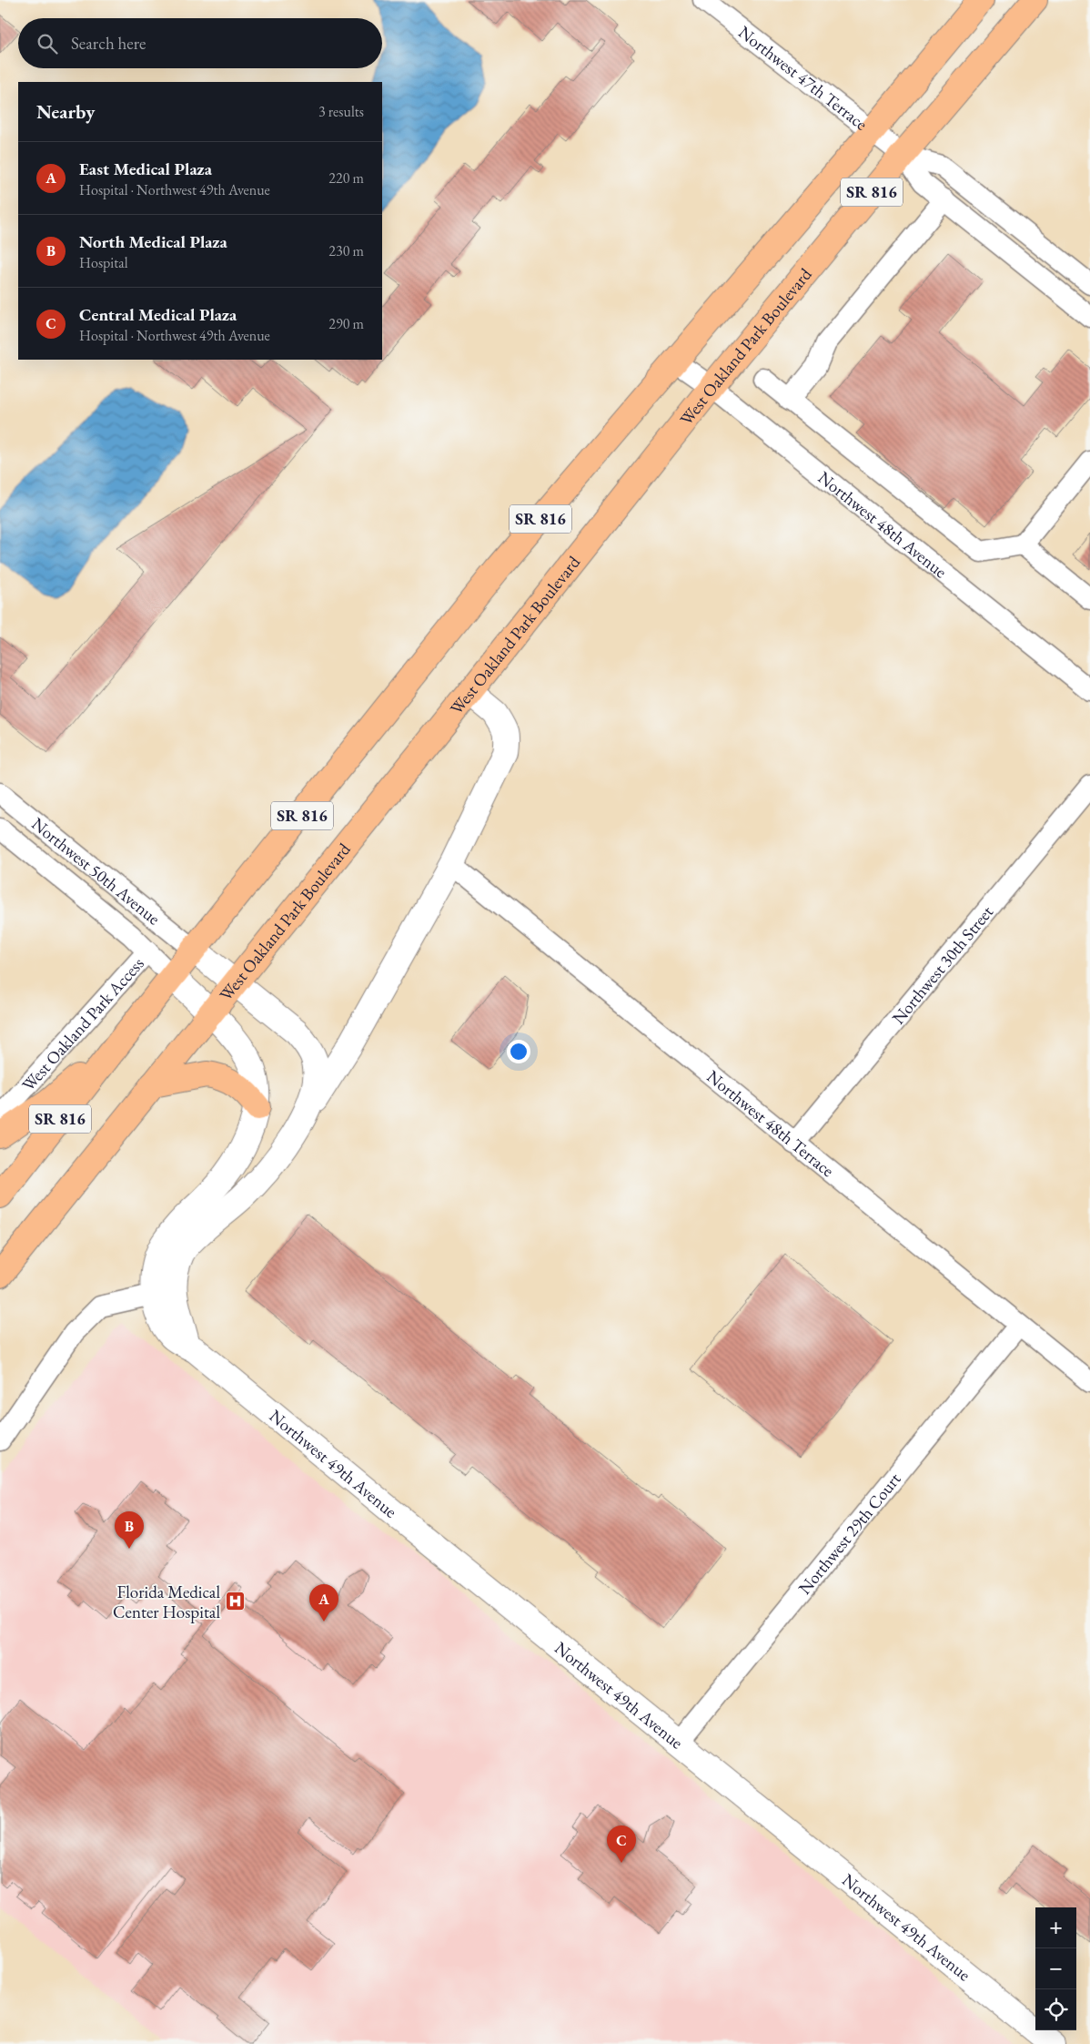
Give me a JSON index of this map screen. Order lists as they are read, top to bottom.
{
  "streets": {
    "main road": ["SR 816", "West Oakland Park Boulevard"],
    "street": [
      "Northwest 47th Terrace",
      "Northwest 48th Avenue",
      "Northwest 50th Avenue",
      "Northwest 30th Street",
      "West Oakland Park Access",
      "Northwest 48th Terrace",
      "Northwest 49th Avenue",
      "Northwest 29th Court"
    ]
  },
  "crossings": [
    ["Northwest 47th Terrace", "SR 816"],
    ["Northwest 47th Terrace", "West Oakland Park Boulevard"],
    ["SR 816", "Northwest 48th Avenue"],
    ["SR 816", "Northwest 50th Avenue"],
    ["SR 816", "Northwest 49th Avenue"],
    ["West Oakland Park Boulevard", "Northwest 48th Avenue"],
    ["West Oakland Park Boulevard", "Northwest 49th Avenue"],
    ["Northwest 50th Avenue", "West Oakland Park Access"],
    ["Northwest 50th Avenue", "Northwest 49th Avenue"],
    ["Northwest 30th Street", "Northwest 48th Terrace"],
    ["Northwest 48th Terrace", "Northwest 29th Court"],
    ["Northwest 49th Avenue", "Northwest 29th Court"]
  ],
  "places": {
    "hospital": ["Florida Medical Center Hospital"]
  },
  "page": {
    "search": "Search here",
    "heading": ["Nearby", "3 results"],
    "list": [
      {
        "mark": "A",
        "name": "East Medical Plaza",
        "note": "Hospital · Northwest 49th Avenue",
        "value": "220 m"
      },
      {
        "mark": "B",
        "name": "North Medical Plaza",
        "note": "Hospital",
        "value": "230 m"
      },
      {
        "mark": "C",
        "name": "Central Medical Plaza",
        "note": "Hospital · Northwest 49th Avenue",
        "value": "290 m"
      }
    ],
    "pins": ["B", "A", "C"],
    "map_buttons": ["+", "−"]
  }
}
